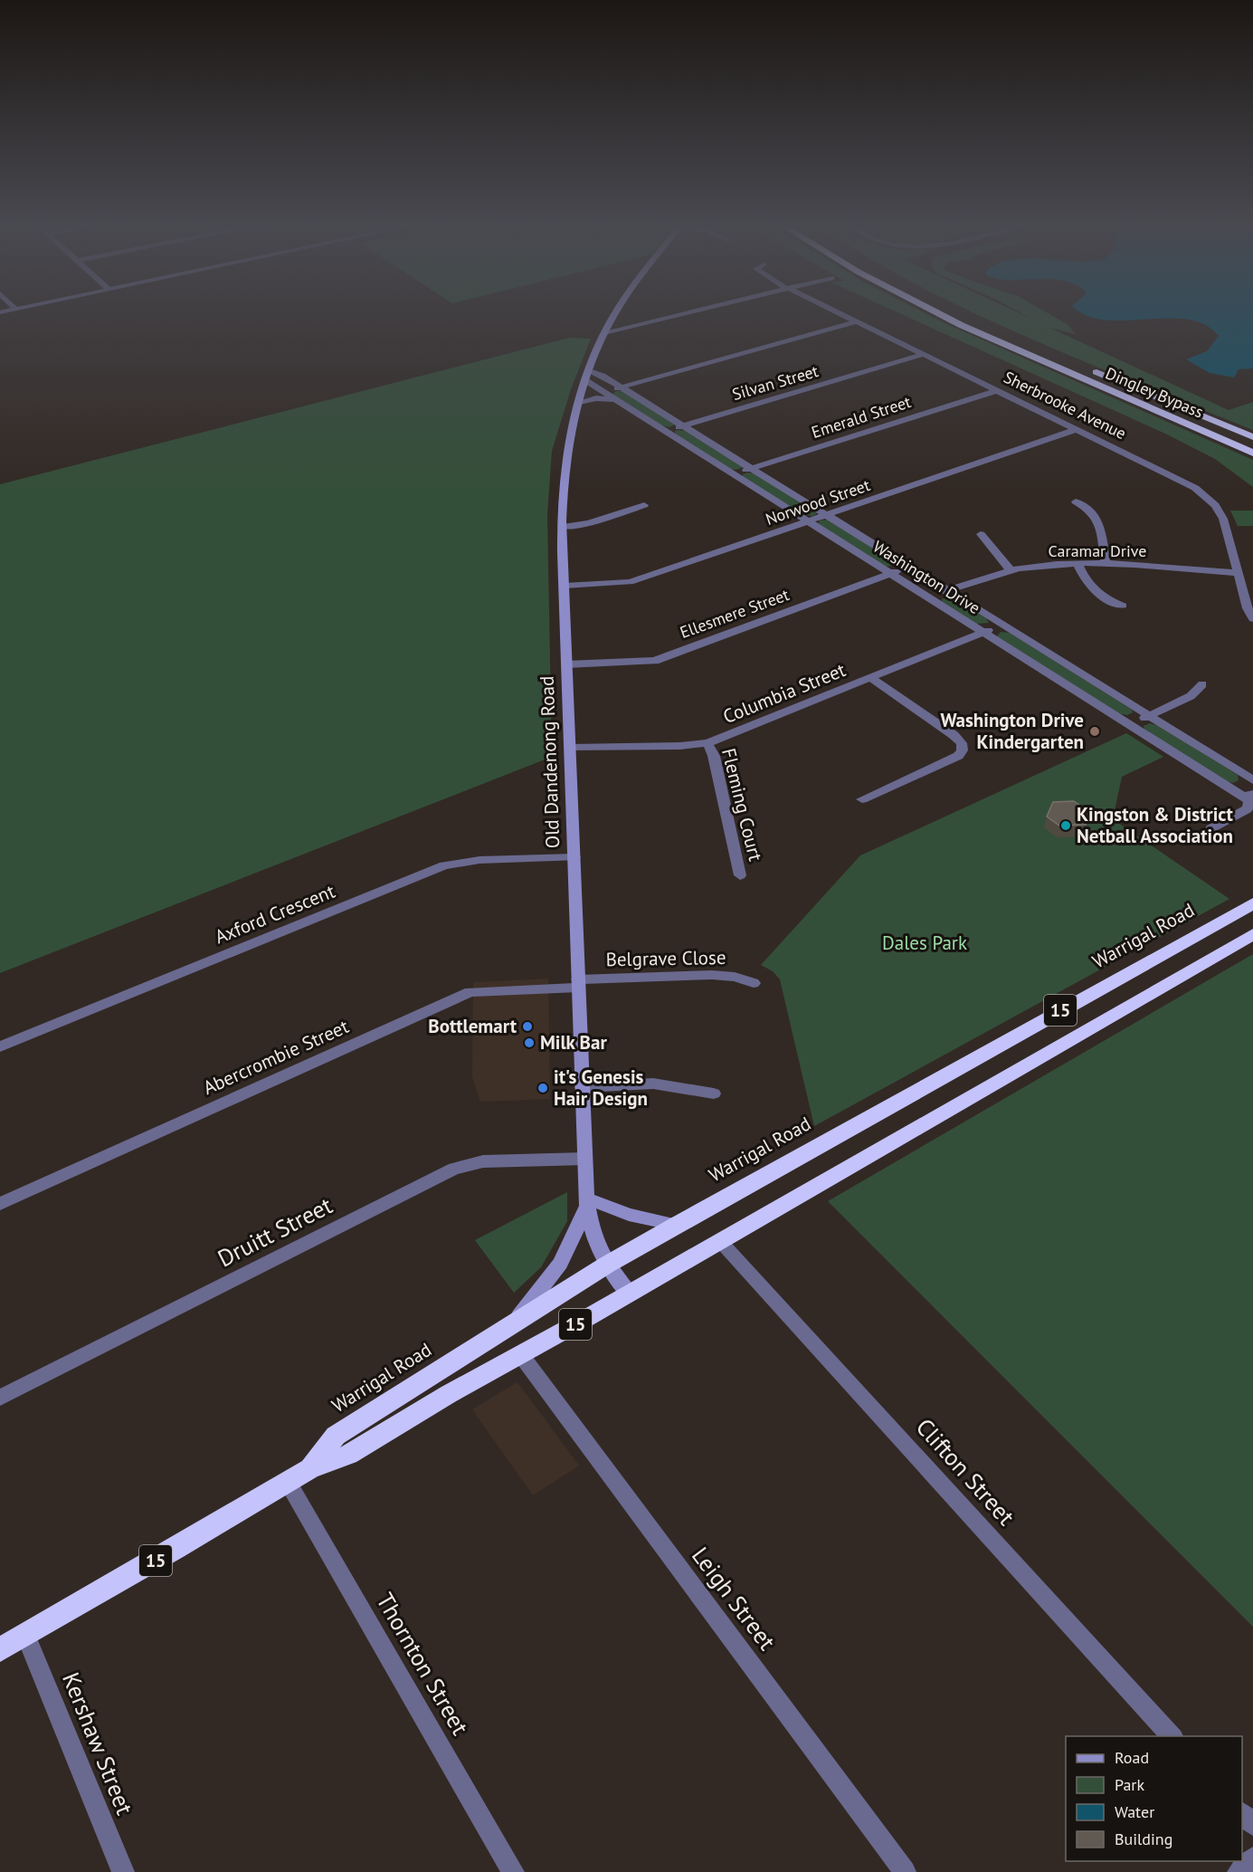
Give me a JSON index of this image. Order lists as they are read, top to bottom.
{
  "streets": {
    "highway": ["Dingley Bypass", "Warrigal Road", "15"],
    "main road": ["Old Dandenong Road"],
    "street": [
      "Silvan Street",
      "Sherbrooke Avenue",
      "Emerald Street",
      "Norwood Street",
      "Caramar Drive",
      "Washington Drive",
      "Ellesmere Street",
      "Columbia Street",
      "Fleming Court",
      "Axford Crescent",
      "Belgrave Close",
      "Abercrombie Street",
      "Druitt Street",
      "Clifton Street",
      "Leigh Street",
      "Thornton Street",
      "Kershaw Street"
    ]
  },
  "crossings": [
    ["Silvan Street", "Sherbrooke Avenue"],
    ["Silvan Street", "Washington Drive"],
    ["Sherbrooke Avenue", "Emerald Street"],
    ["Sherbrooke Avenue", "Norwood Street"],
    ["Sherbrooke Avenue", "Caramar Drive"],
    ["Emerald Street", "Washington Drive"],
    ["Norwood Street", "Washington Drive"],
    ["Norwood Street", "Old Dandenong Road"],
    ["Caramar Drive", "Washington Drive"],
    ["Washington Drive", "Ellesmere Street"],
    ["Washington Drive", "Columbia Street"],
    ["Washington Drive", "Old Dandenong Road"],
    ["Ellesmere Street", "Old Dandenong Road"],
    ["Columbia Street", "Old Dandenong Road"],
    ["Columbia Street", "Fleming Court"],
    ["Old Dandenong Road", "Axford Crescent"],
    ["Old Dandenong Road", "Warrigal Road"],
    ["Old Dandenong Road", "Belgrave Close"],
    ["Old Dandenong Road", "Abercrombie Street"],
    ["Old Dandenong Road", "Druitt Street"],
    ["Warrigal Road", "Clifton Street"],
    ["Warrigal Road", "Leigh Street"],
    ["Warrigal Road", "Thornton Street"],
    ["Warrigal Road", "Kershaw Street"],
    ["Belgrave Close", "Abercrombie Street"]
  ],
  "parks": ["Dales Park"],
  "places": [
    "Washington Drive Kindergarten",
    "Kingston & District Netball Association",
    "Bottlemart",
    "Milk Bar",
    "it's Genesis Hair Design"
  ],
  "legend": [
    "Road",
    "Park",
    "Water",
    "Building"
  ]
}
